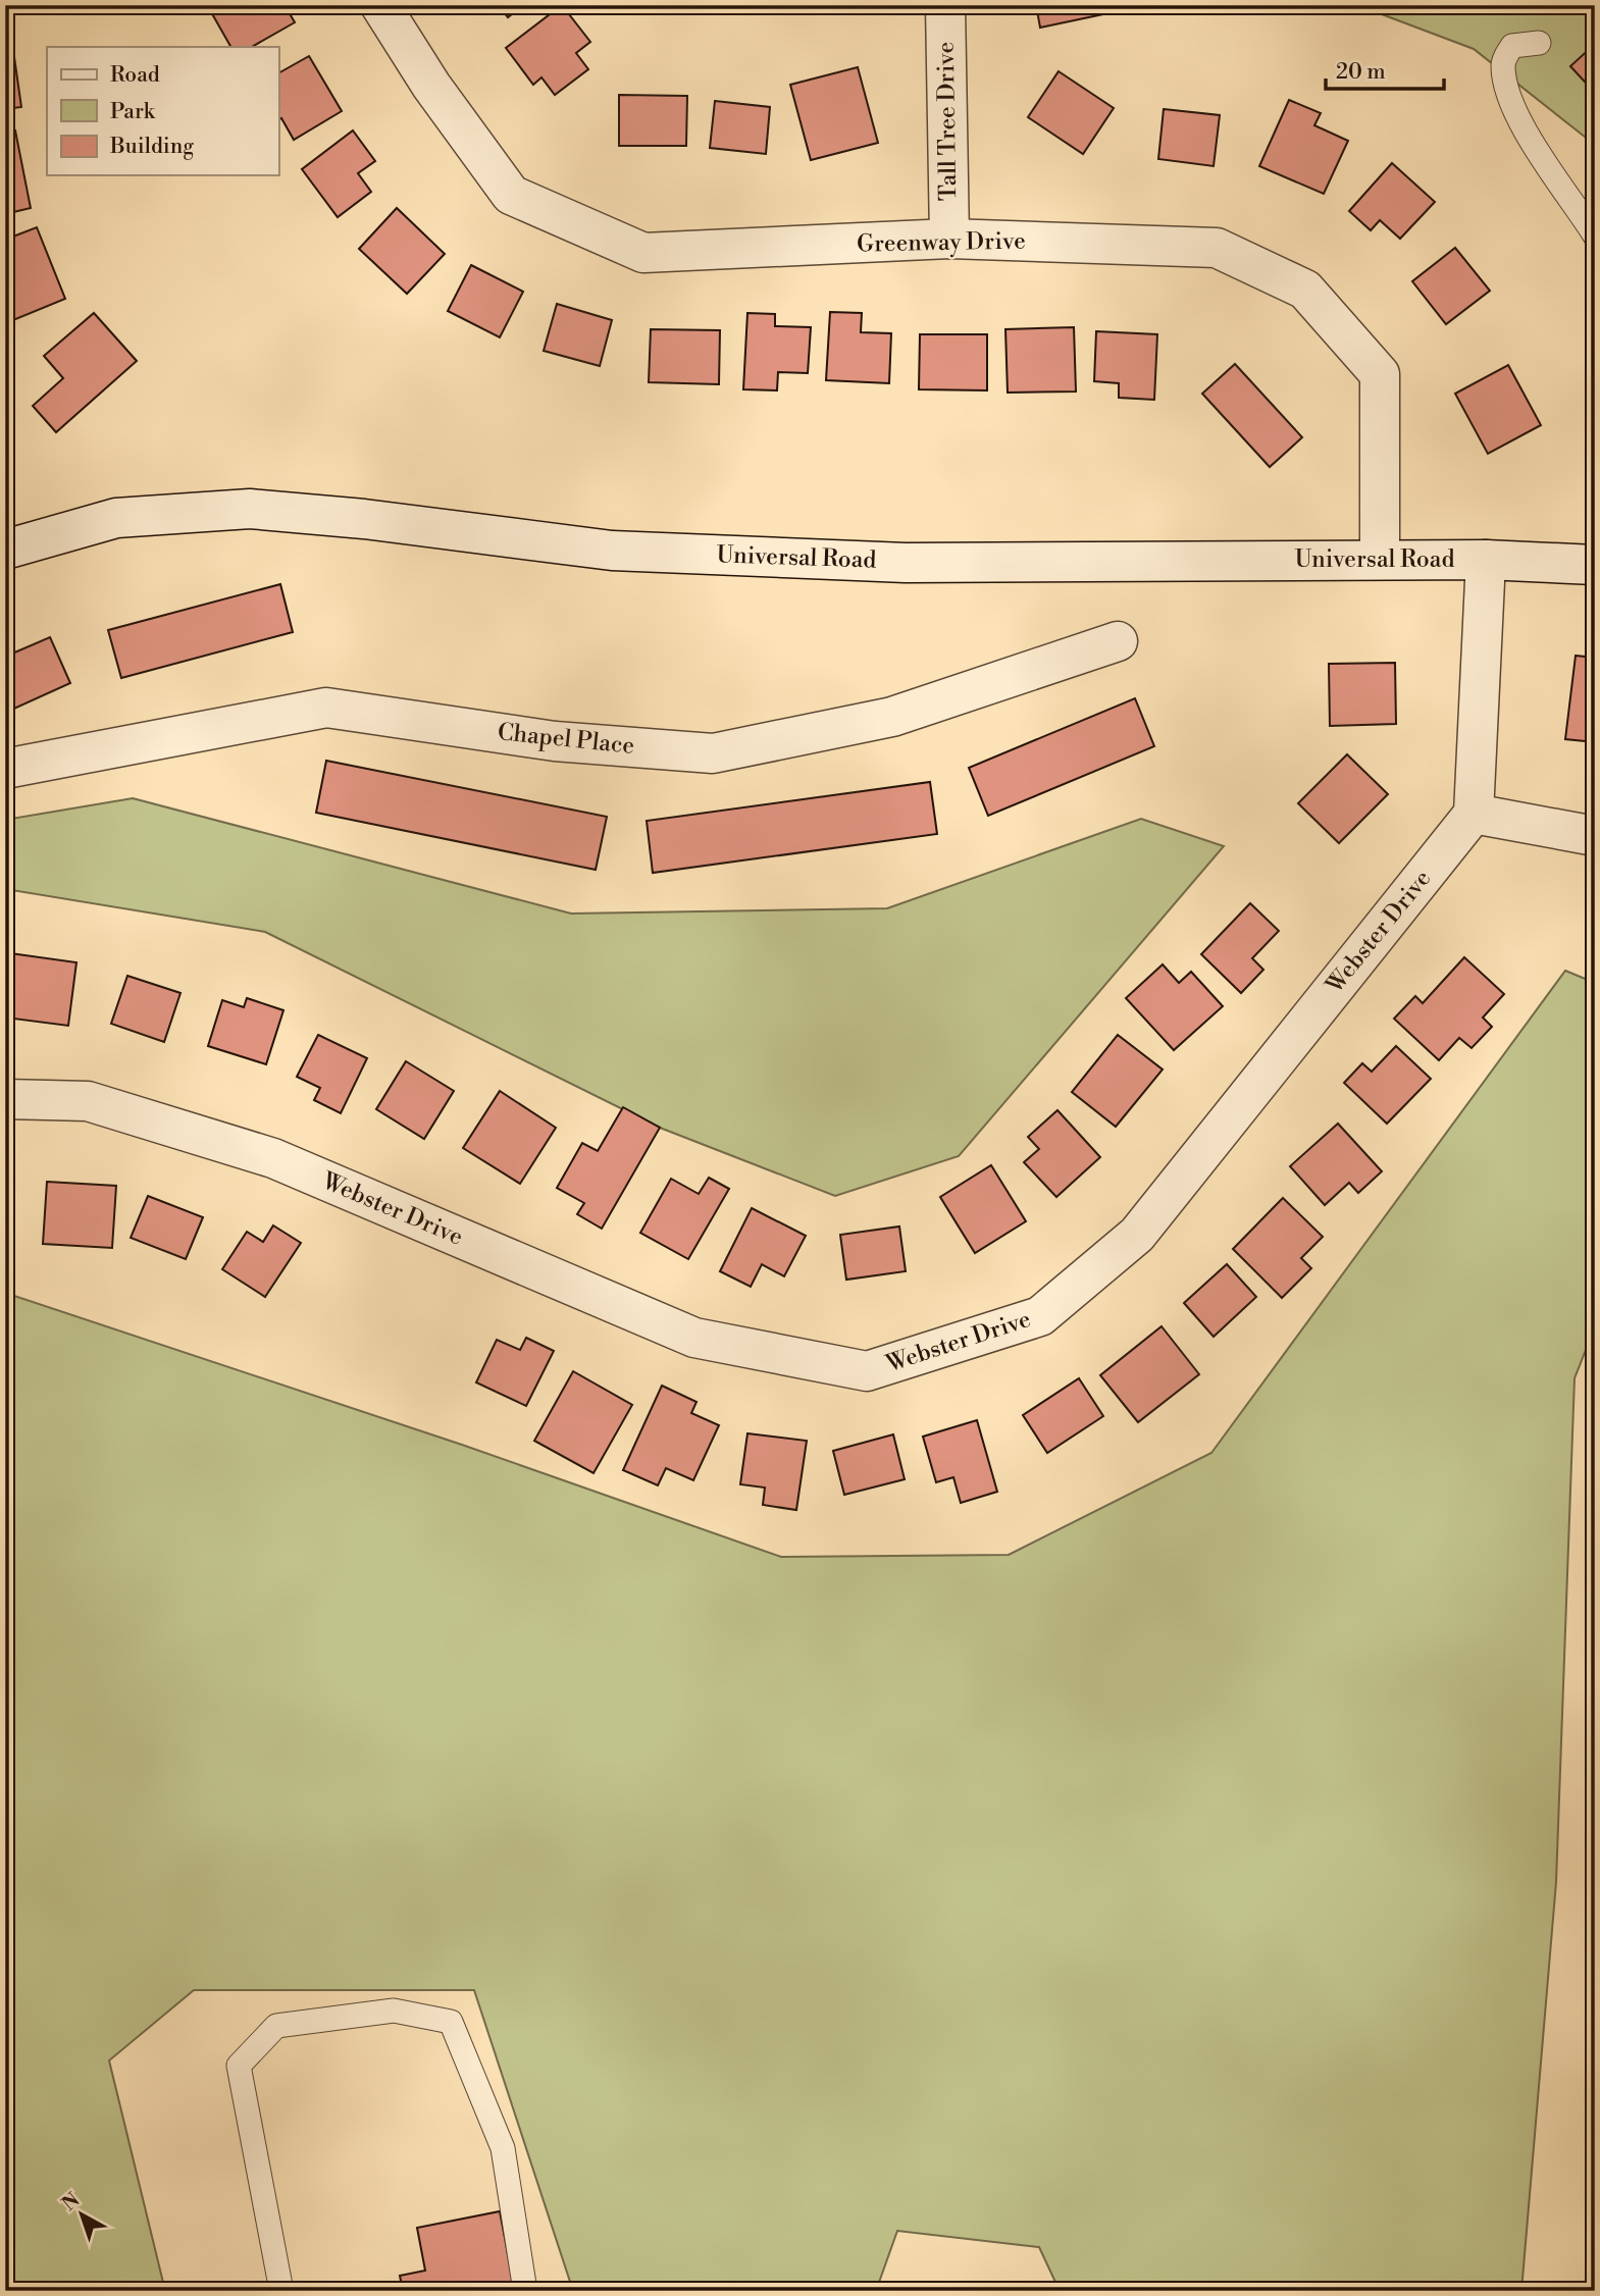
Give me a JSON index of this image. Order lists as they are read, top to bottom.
{
  "streets": {
    "street": [
      "Tall Tree Drive",
      "Greenway Drive",
      "Universal Road",
      "Chapel Place",
      "Webster Drive"
    ]
  },
  "crossings": [
    ["Tall Tree Drive", "Greenway Drive"],
    ["Greenway Drive", "Universal Road"]
  ],
  "legend": ["Road", "Park", "Building"],
  "scale_bar": "20 m",
  "north": "top left"
}
